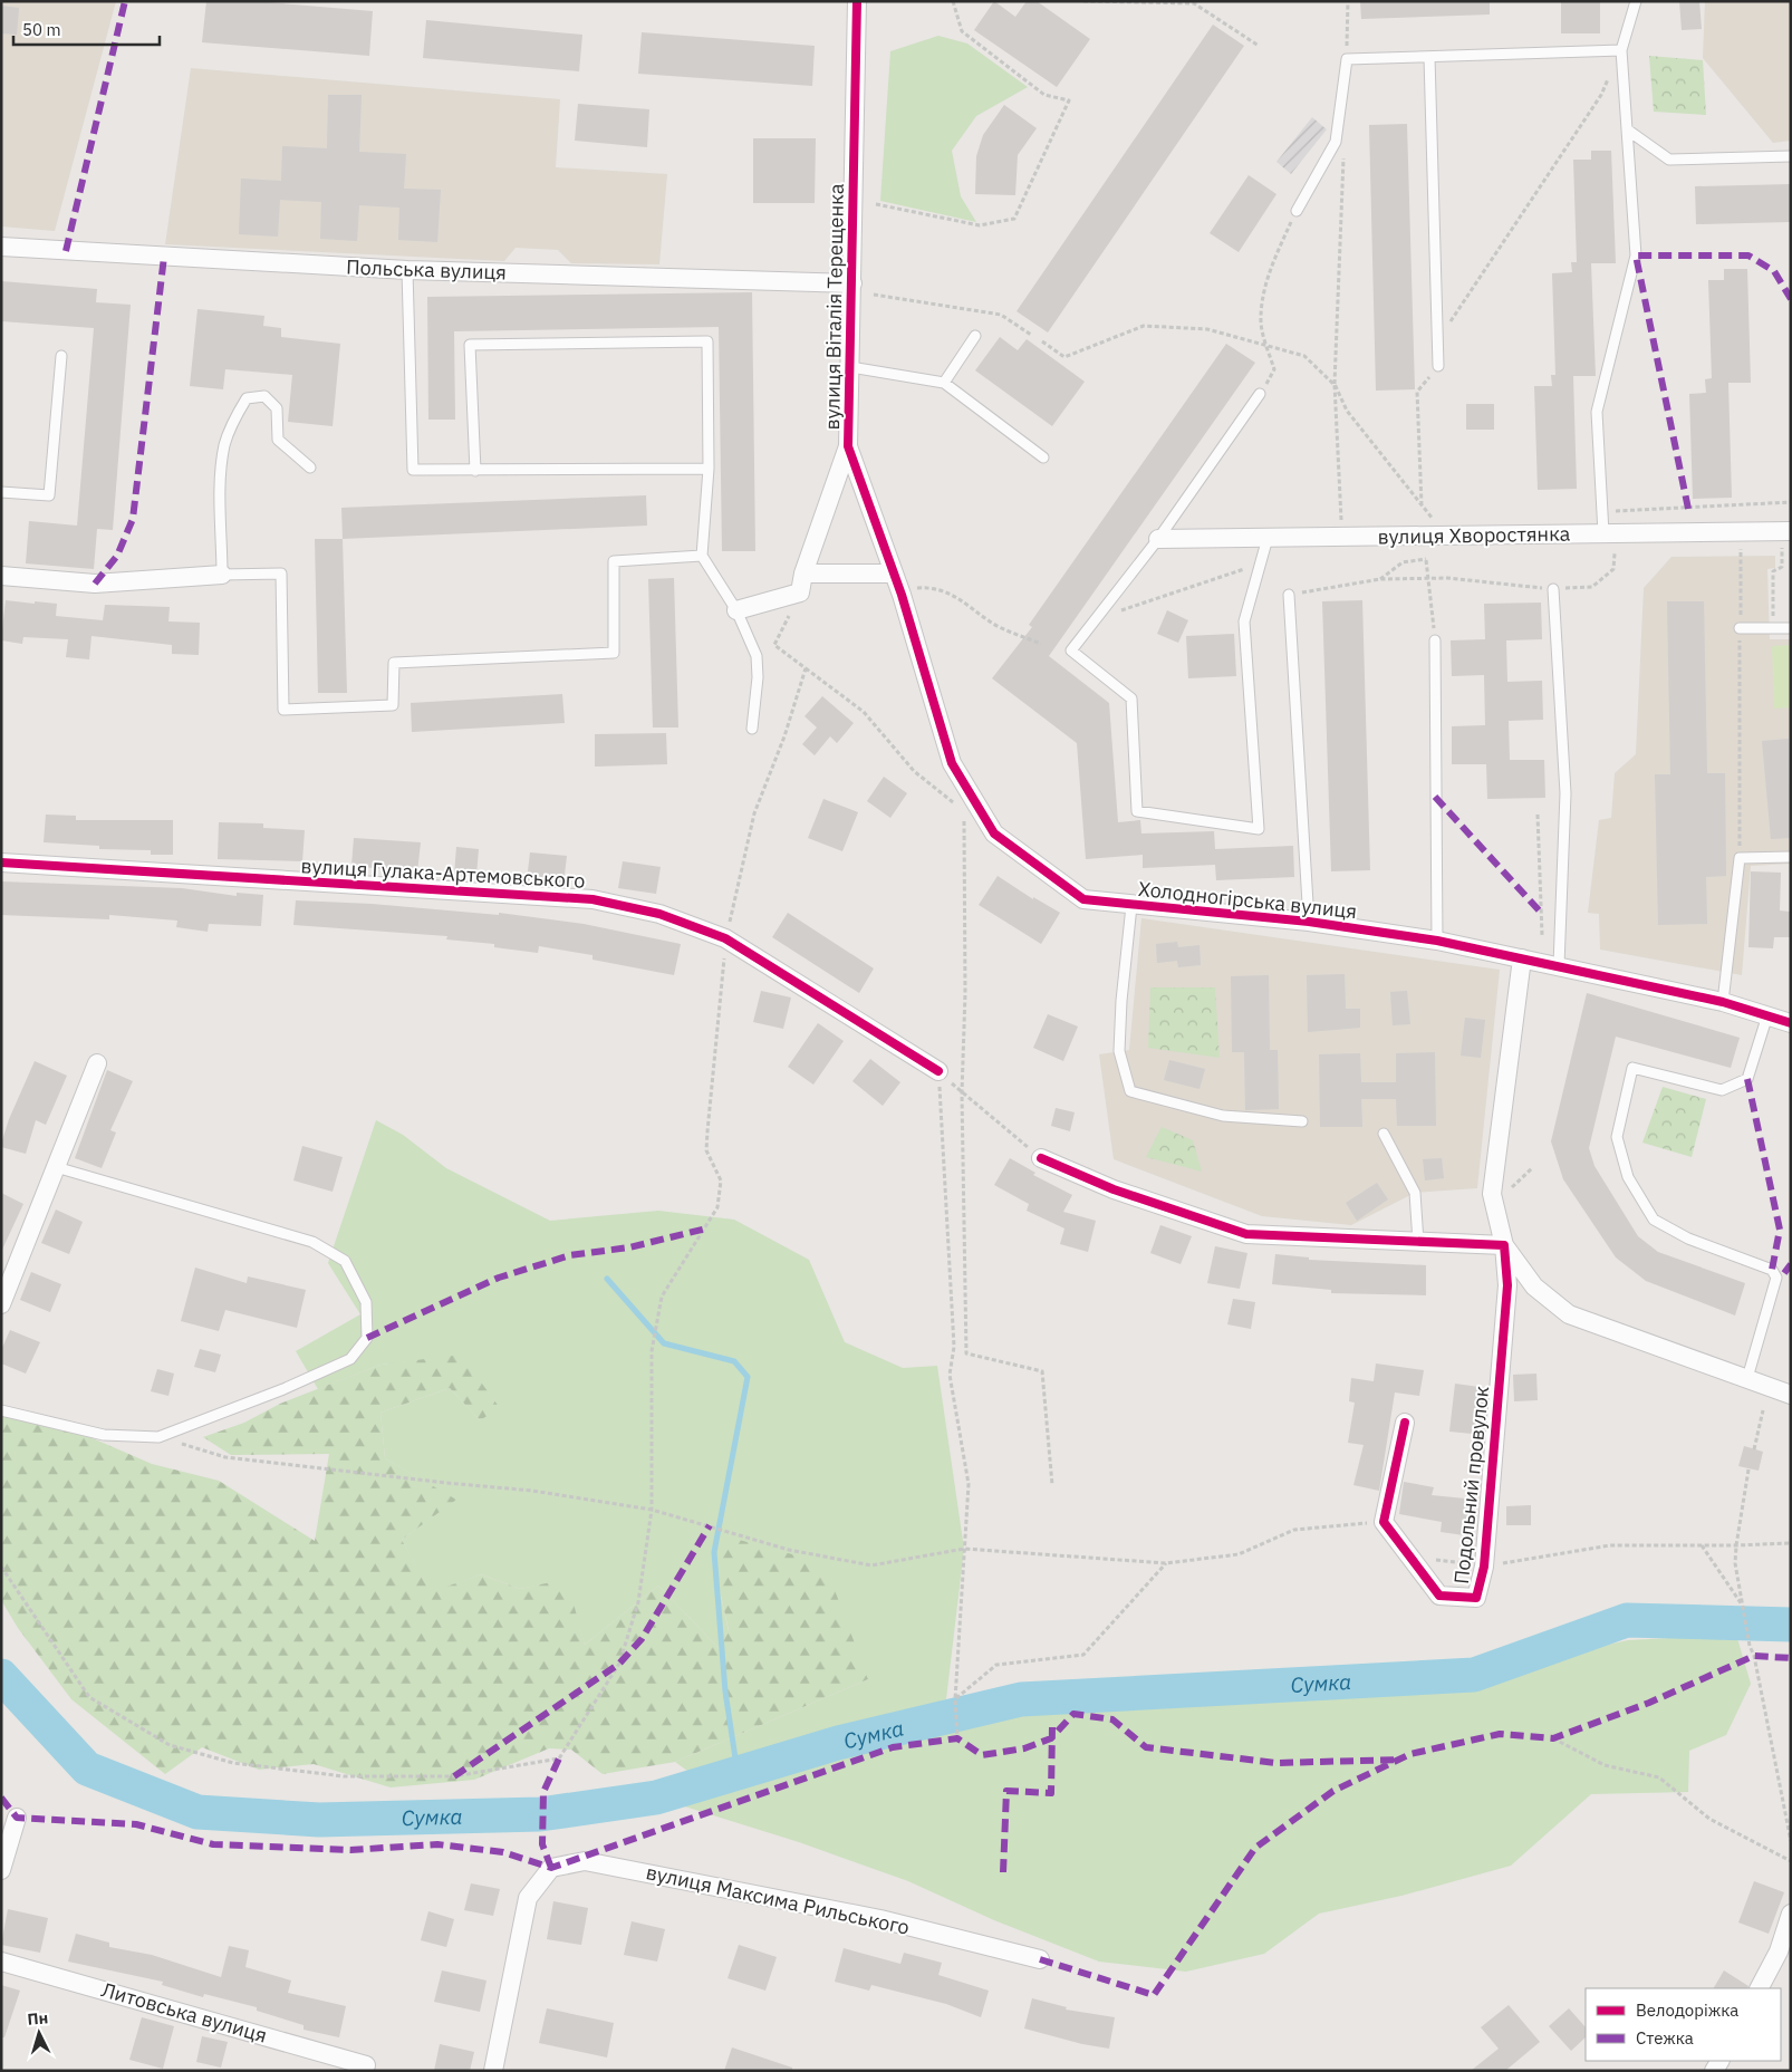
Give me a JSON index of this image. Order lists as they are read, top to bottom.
{
  "streets": {
    "street": [
      "Польська вулиця",
      "вулиця Віталія Терещенка",
      "вулиця Хворостянка",
      "вулиця Гулака-Артемовського",
      "Холодногірська вулиця",
      "Подольний провулок",
      "вулиця Максима Рильського",
      "Литовська вулиця"
    ]
  },
  "crossings": [
    ["Польська вулиця", "вулиця Віталія Терещенка"],
    ["вулиця Віталія Терещенка", "Холодногірська вулиця"]
  ],
  "water": ["Сумка"],
  "legend": ["Велодоріжка", "Стежка"],
  "scale_bar": "50 m",
  "north": "top"
}
